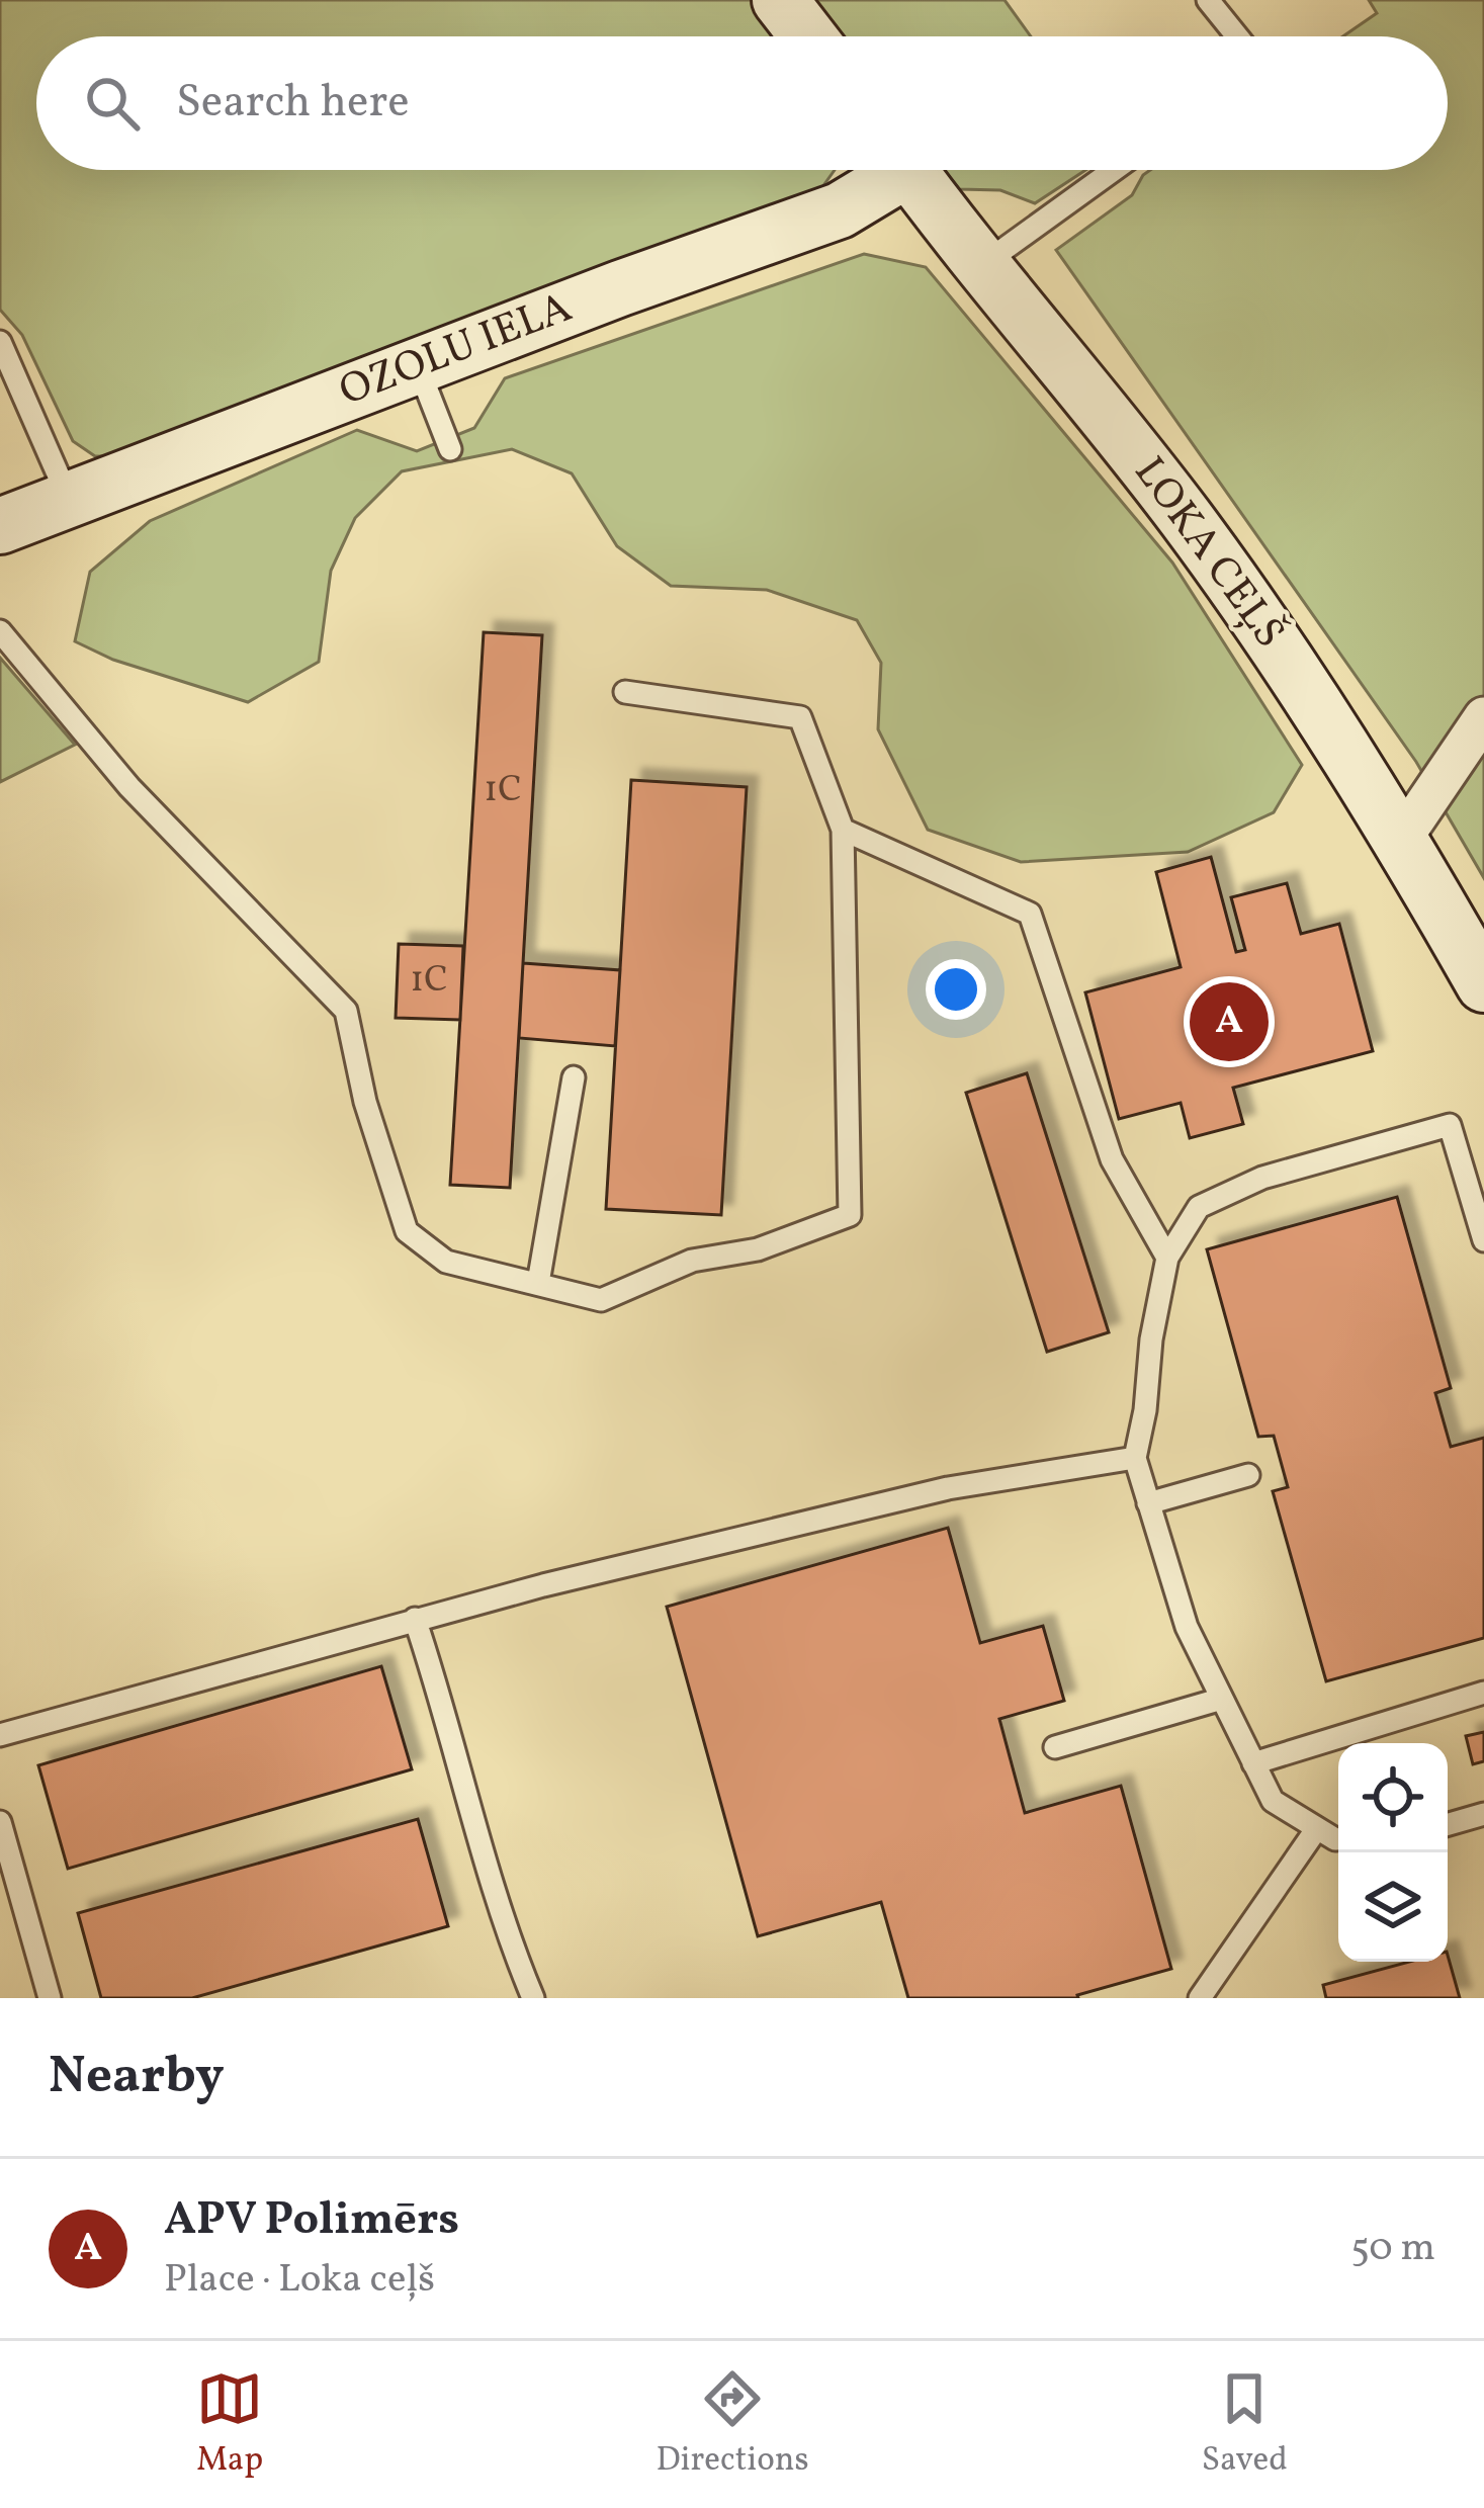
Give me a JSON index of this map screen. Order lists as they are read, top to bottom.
{
  "streets": {
    "main road": ["OZOLU IELA", "LOKA CEĻŠ"]
  },
  "house_numbers": ["1C", "1C"],
  "page": {
    "search": "Search here",
    "pins": "A",
    "heading": "Nearby",
    "list": [
      {
        "mark": "A",
        "name": "APV Polimērs",
        "note": "Place · Loka ceļš",
        "value": "50 m"
      }
    ],
    "nav": ["Map", "Directions", "Saved"]
  }
}
